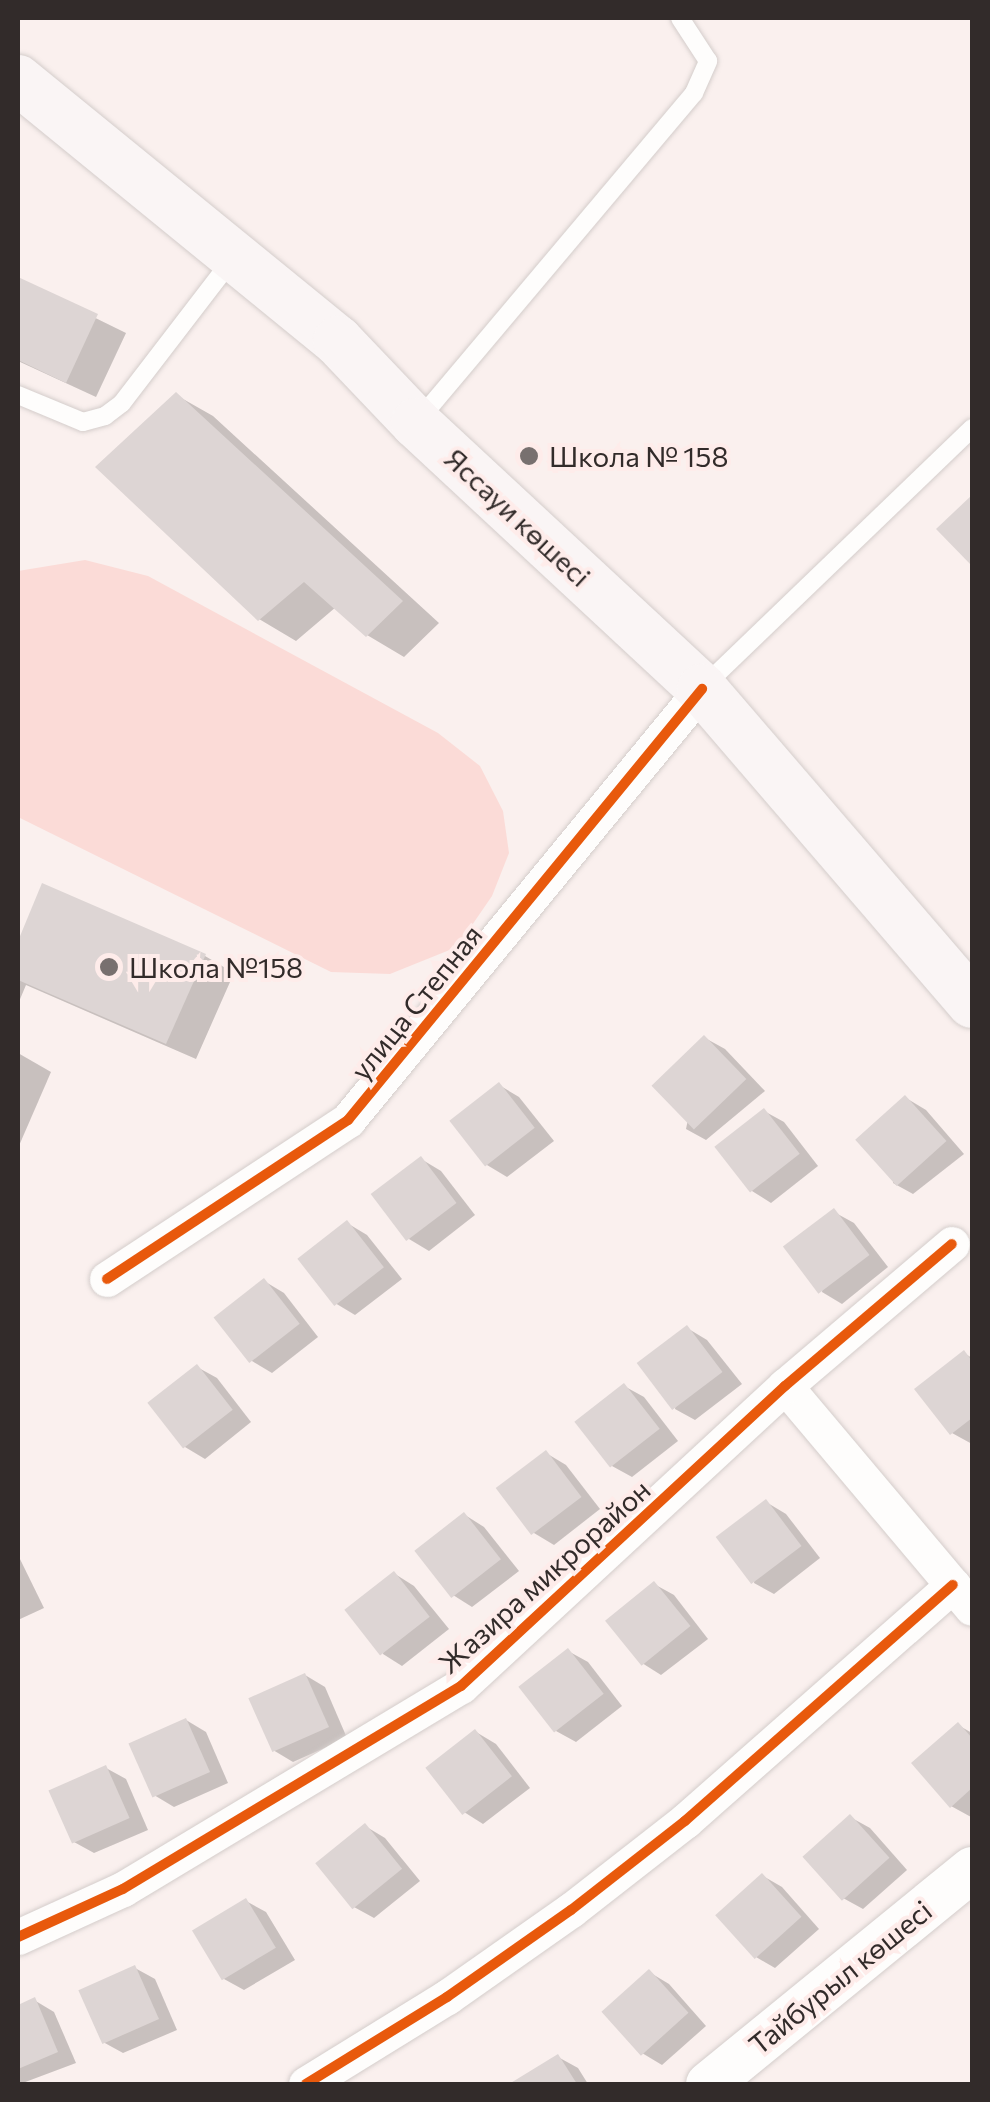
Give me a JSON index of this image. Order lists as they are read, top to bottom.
{
  "streets": {
    "main road": ["Яссауи көшесі"],
    "street": ["улица Степная", "Жазира микрорайон", "Тайбурыл көшесі"]
  },
  "crossings": [
    ["Яссауи көшесі", "улица Степная"]
  ],
  "places": ["Школа № 158", "Школа №158"]
}
